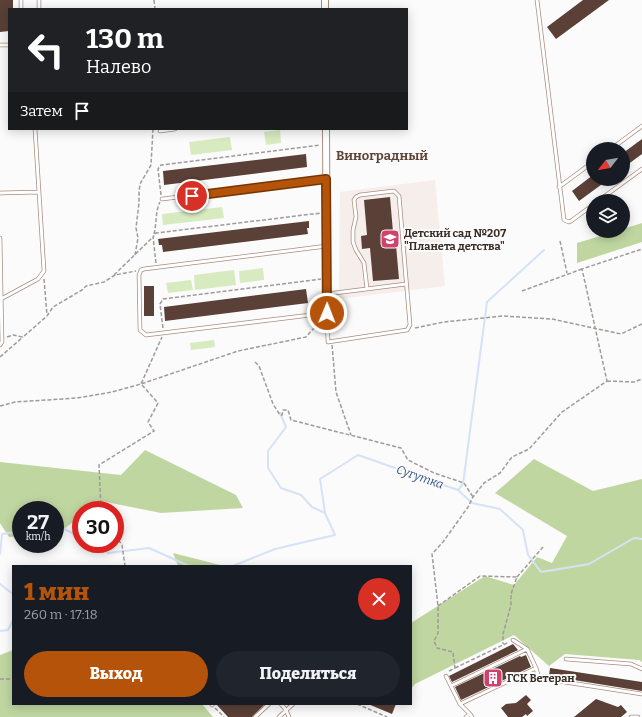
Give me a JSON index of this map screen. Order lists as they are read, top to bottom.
{
  "districts": ["Виноградный"],
  "water": ["Сугутка"],
  "places": {
    "school or university": ["Детский сад №207 \"Планета детства\""],
    "building": ["ГСК Ветеран"]
  },
  "north": "bottom left",
  "page": {
    "turn": ["130 m", "Налево"],
    "then": "Затем",
    "speed": "27 km/h",
    "limit": "30",
    "heading": ["1 мин", "260 m · 17:18"],
    "buttons": ["Выход", "Поделиться"]
  }
}
